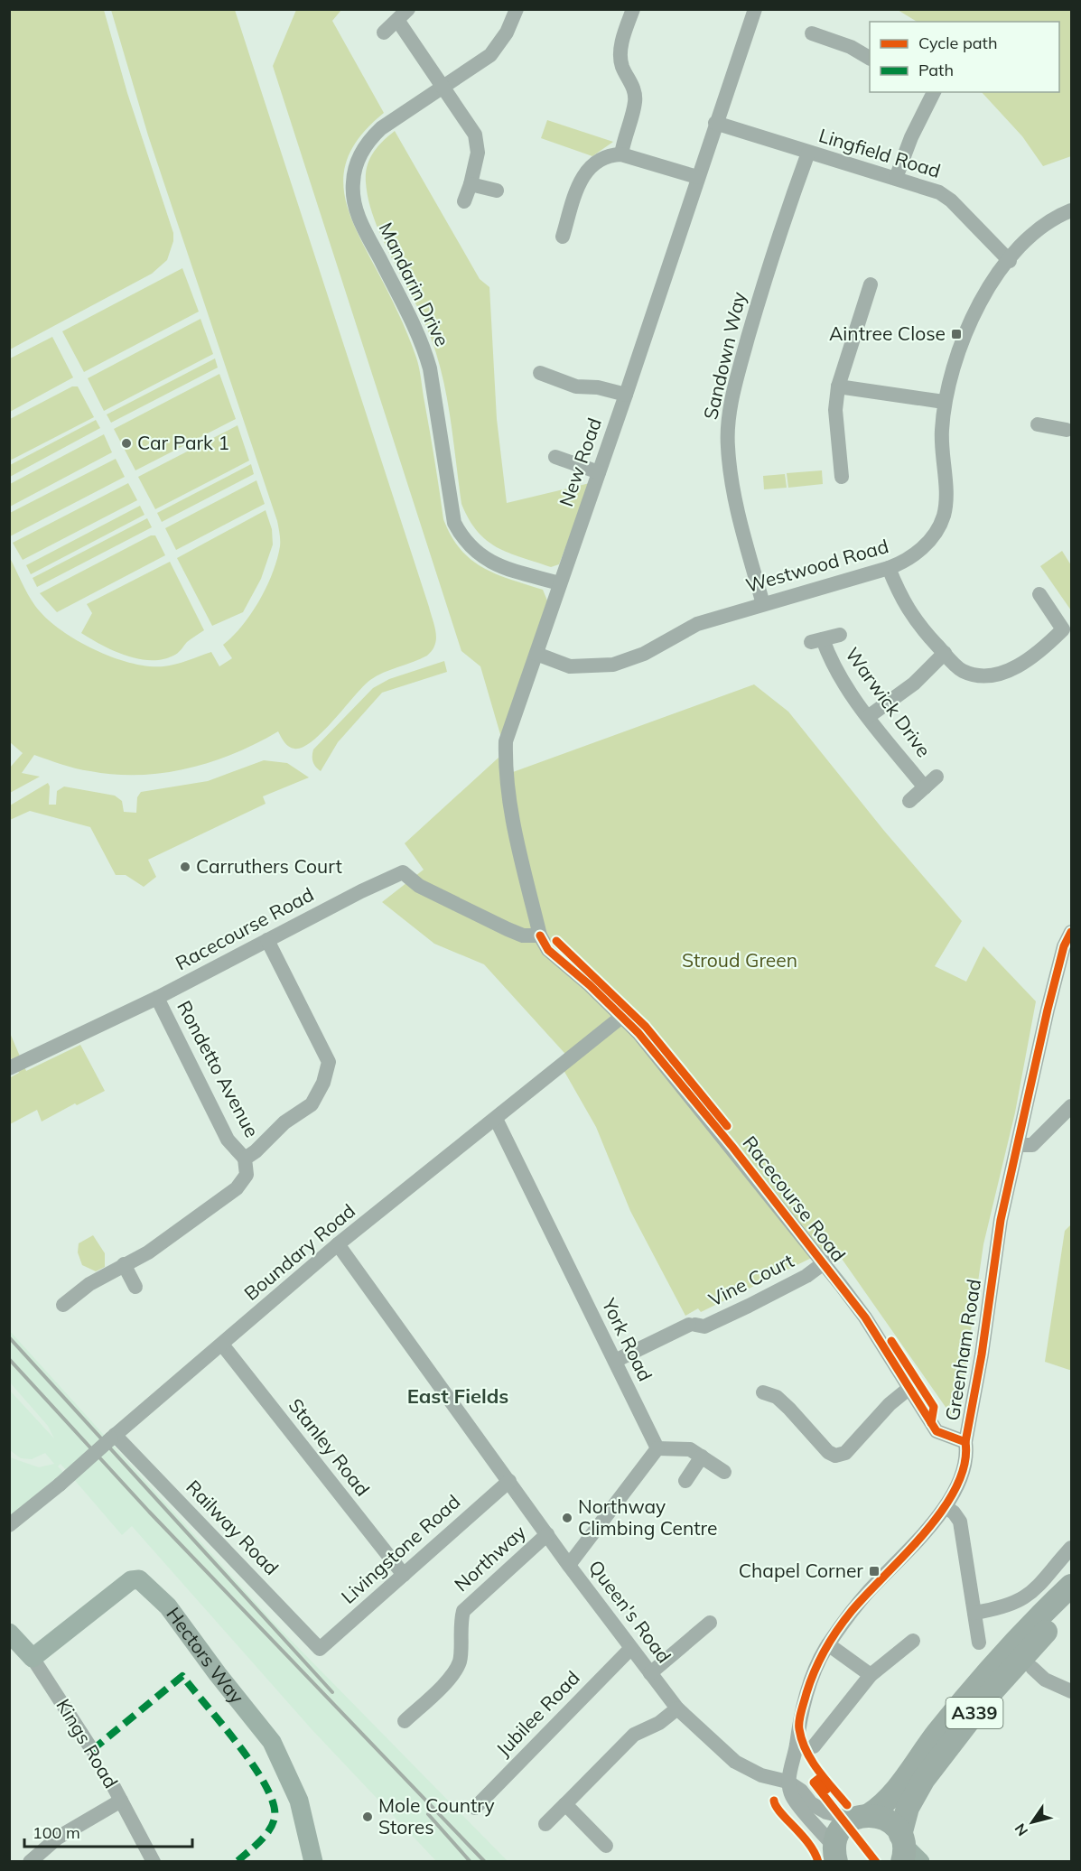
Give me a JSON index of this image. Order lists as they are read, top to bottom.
{
  "streets": {
    "highway": ["A339"],
    "main road": ["Hectors Way", "Kings Road"],
    "street": [
      "Lingfield Road",
      "Mandarin Drive",
      "Sandown Way",
      "New Road",
      "Westwood Road",
      "Warwick Drive",
      "Racecourse Road",
      "Rondetto Avenue",
      "Boundary Road",
      "Vine Court",
      "York Road",
      "Greenham Road",
      "Stanley Road",
      "Railway Road",
      "Livingstone Road",
      "Northway",
      "Queen's Road",
      "Jubilee Road"
    ]
  },
  "crossings": [
    ["Lingfield Road", "Sandown Way"],
    ["Lingfield Road", "New Road"],
    ["Lingfield Road", "Westwood Road"],
    ["Mandarin Drive", "New Road"],
    ["Sandown Way", "Westwood Road"],
    ["New Road", "Westwood Road"],
    ["New Road", "Racecourse Road"],
    ["Racecourse Road", "Rondetto Avenue"],
    ["Racecourse Road", "Boundary Road"],
    ["Racecourse Road", "Vine Court"],
    ["Racecourse Road", "Greenham Road"],
    ["Boundary Road", "York Road"],
    ["Boundary Road", "Stanley Road"],
    ["Boundary Road", "Railway Road"],
    ["Boundary Road", "Queen's Road"],
    ["Vine Court", "York Road"],
    ["Greenham Road", "Queen's Road"],
    ["Stanley Road", "Livingstone Road"],
    ["Railway Road", "Livingstone Road"],
    ["Livingstone Road", "Queen's Road"],
    ["Northway", "Queen's Road"],
    ["Queen's Road", "Jubilee Road"],
    ["Hectors Way", "Kings Road"]
  ],
  "districts": ["East Fields"],
  "parks": ["Stroud Green"],
  "places": {
    "transit": ["Aintree Close", "Chapel Corner"],
    "other": [
      "Car Park 1",
      "Carruthers Court",
      "Northway Climbing Centre",
      "Mole Country Stores"
    ]
  },
  "legend": ["Cycle path", "Path"],
  "scale_bar": "100 m",
  "north": "bottom left"
}
